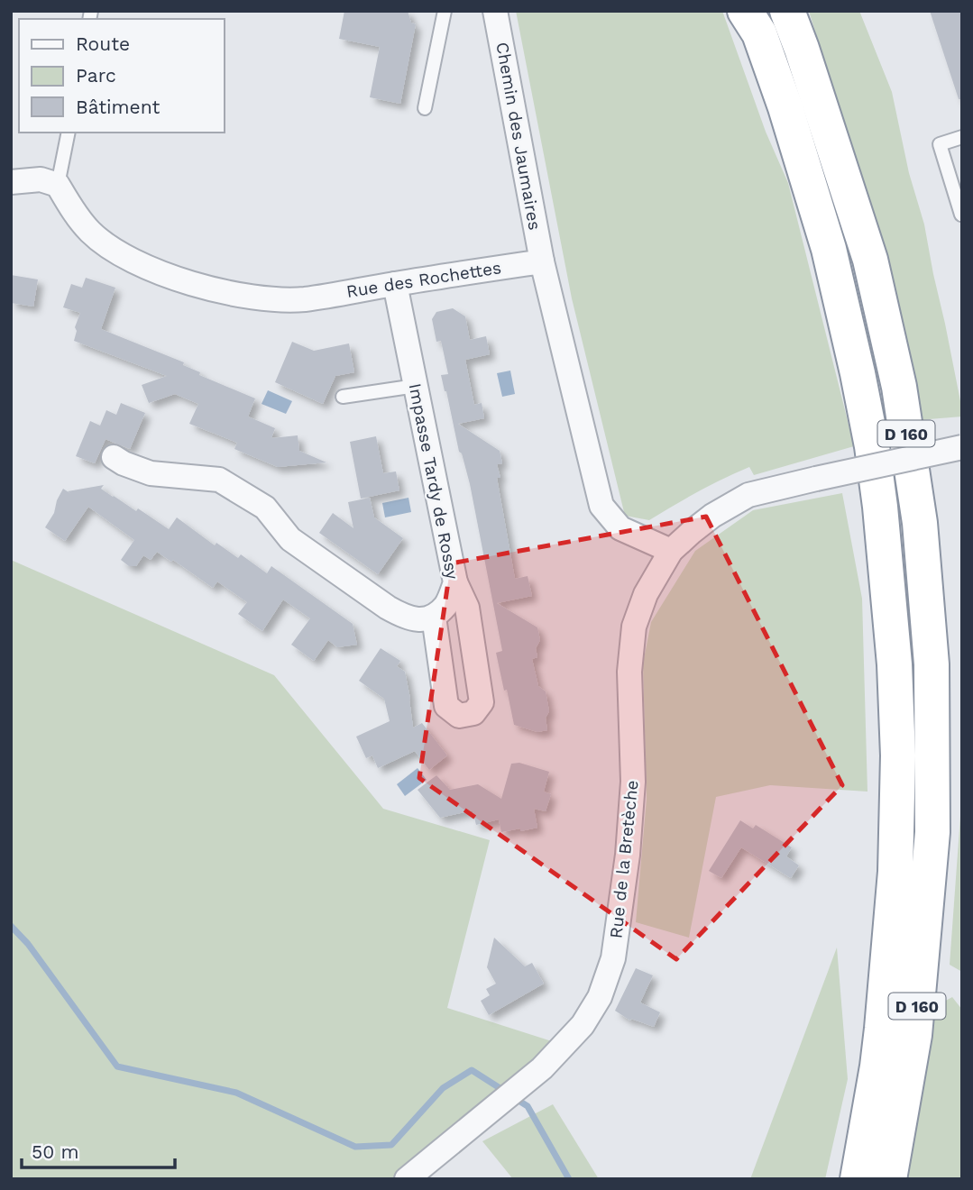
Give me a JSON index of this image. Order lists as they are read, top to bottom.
{
  "streets": {
    "highway": ["D 160"],
    "street": [
      "Chemin des Jaumaires",
      "Rue des Rochettes",
      "Impasse Tardy de Rossy",
      "Rue de la Bretèche"
    ]
  },
  "crossings": [
    ["Chemin des Jaumaires", "Rue des Rochettes"],
    ["Rue des Rochettes", "Impasse Tardy de Rossy"]
  ],
  "legend": ["Route", "Parc", "Bâtiment"],
  "scale_bar": "50 m"
}
